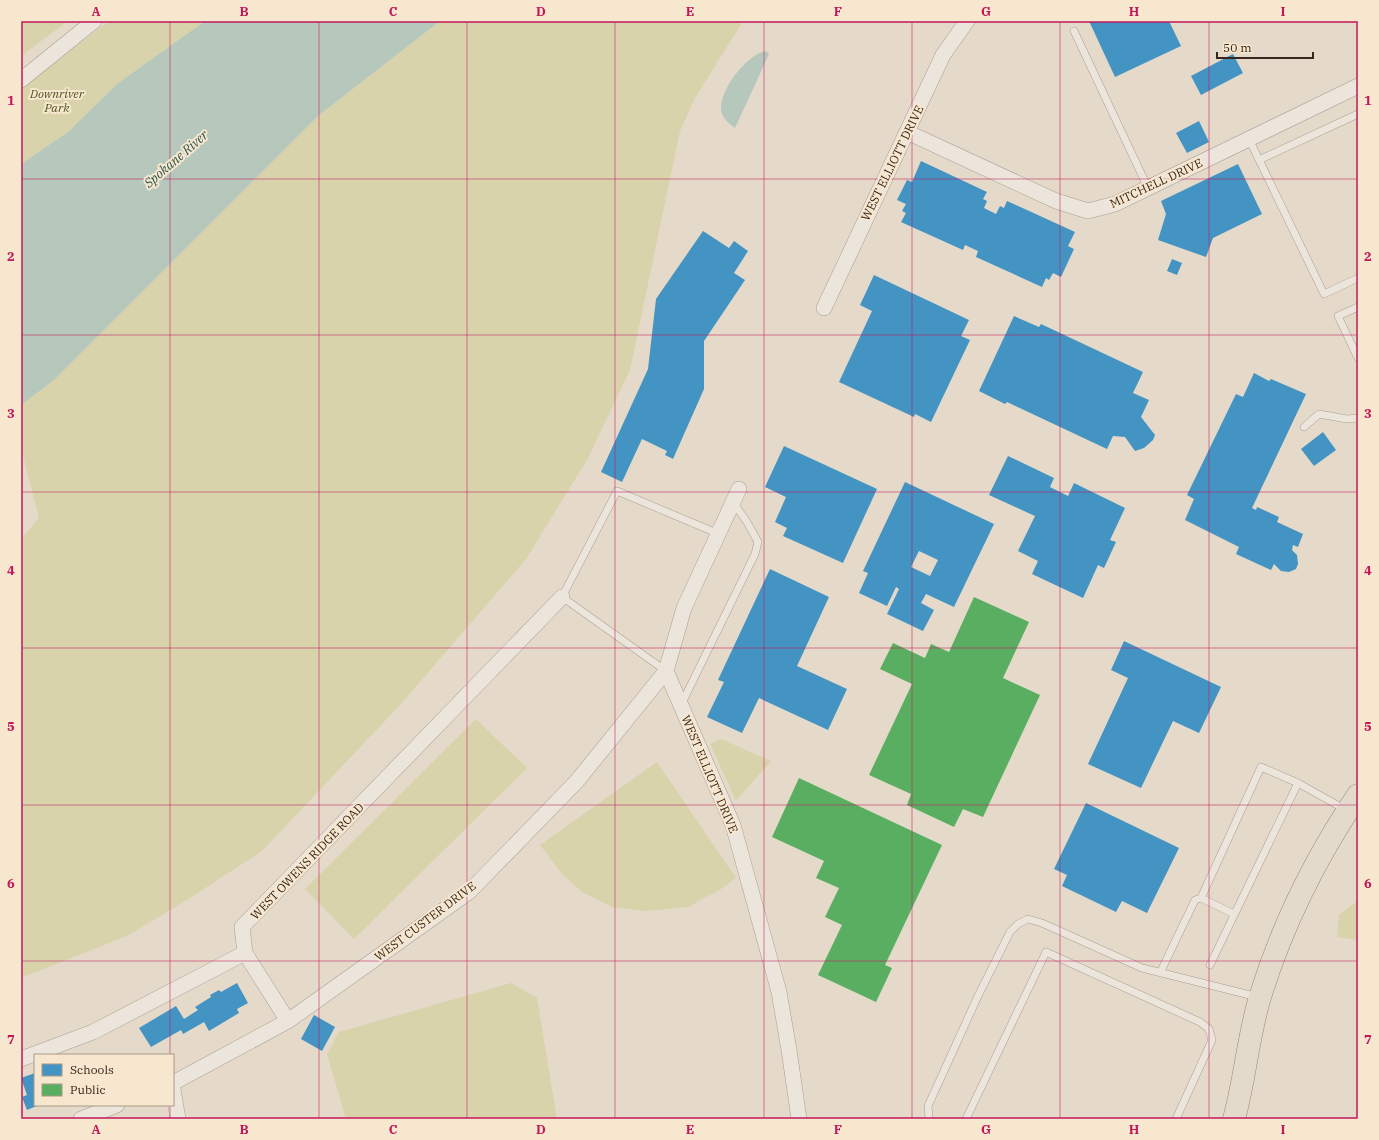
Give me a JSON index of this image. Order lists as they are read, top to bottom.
{
  "streets": {
    "street": [
      "WEST ELLIOTT DRIVE",
      "MITCHELL DRIVE",
      "WEST OWENS RIDGE ROAD",
      "WEST CUSTER DRIVE"
    ]
  },
  "crossings": [
    ["WEST ELLIOTT DRIVE", "MITCHELL DRIVE"],
    ["WEST ELLIOTT DRIVE", "WEST CUSTER DRIVE"]
  ],
  "water": ["Spokane River"],
  "parks": ["Downriver Park"],
  "legend": ["Schools", "Public"],
  "scale_bar": "50 m",
  "grid": {
    "columns": [
      "A",
      "B",
      "C",
      "D",
      "E",
      "F",
      "G",
      "H",
      "I"
    ],
    "rows": [
      "1",
      "2",
      "3",
      "4",
      "5",
      "6",
      "7"
    ]
  }
}
